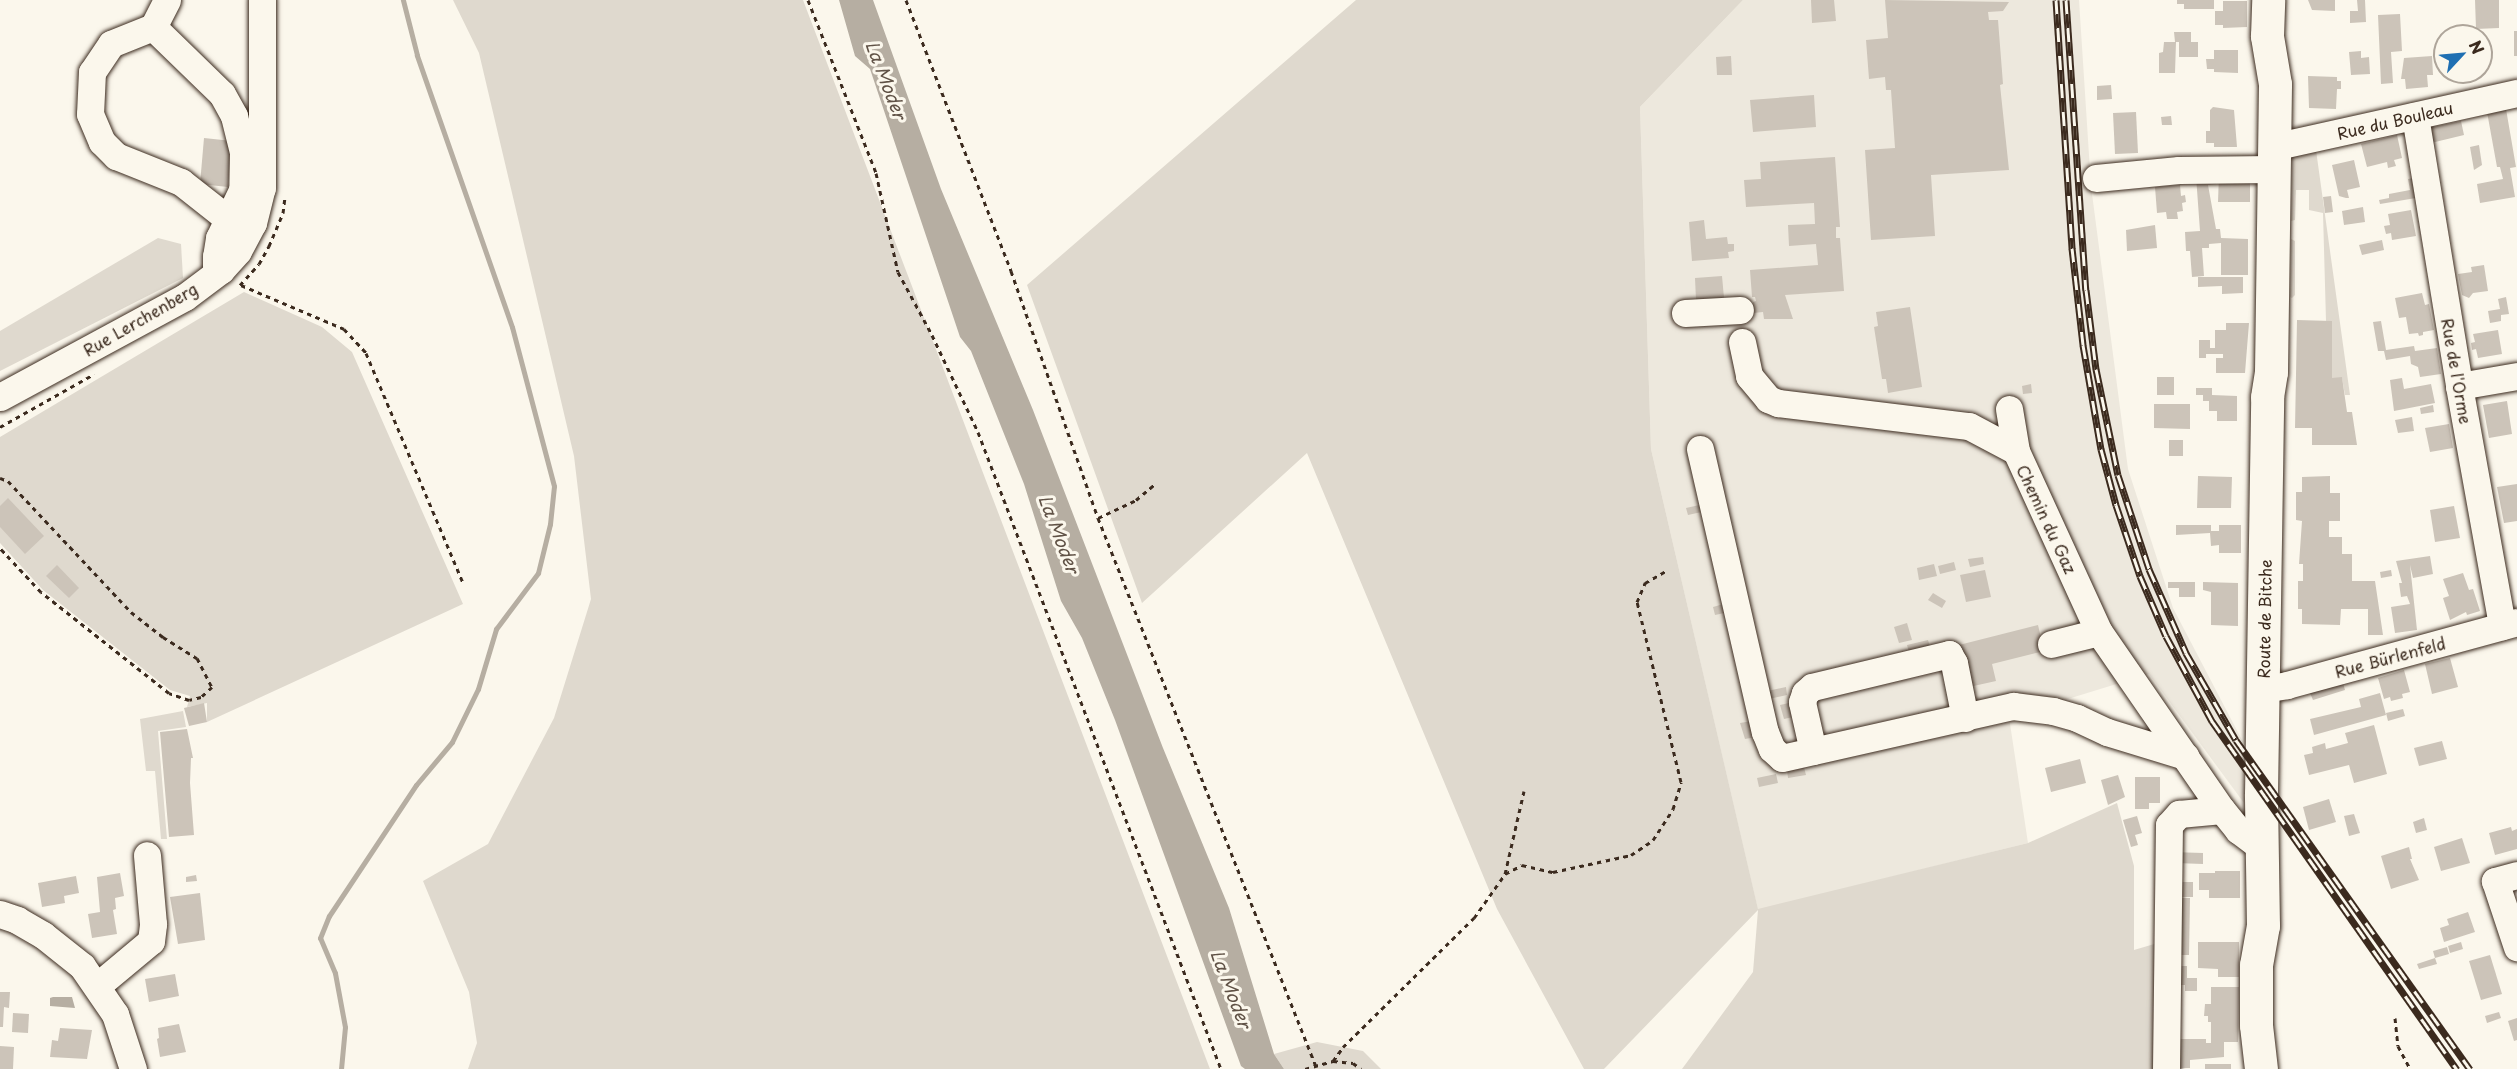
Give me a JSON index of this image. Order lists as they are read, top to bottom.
{
  "streets": {
    "main road": ["Route de Bitche"],
    "street": [
      "Rue du Bouleau",
      "Rue Lerchenberg",
      "Rue de l'Orme",
      "Chemin du Gaz",
      "Rue Bürlenfeld"
    ]
  },
  "crossings": [
    ["Rue du Bouleau", "Rue de l'Orme"],
    ["Rue du Bouleau", "Route de Bitche"],
    ["Rue de l'Orme", "Rue Bürlenfeld"],
    ["Chemin du Gaz", "Route de Bitche"],
    ["Route de Bitche", "Rue Bürlenfeld"]
  ],
  "water": ["La Moder"],
  "north": "top right"
}
